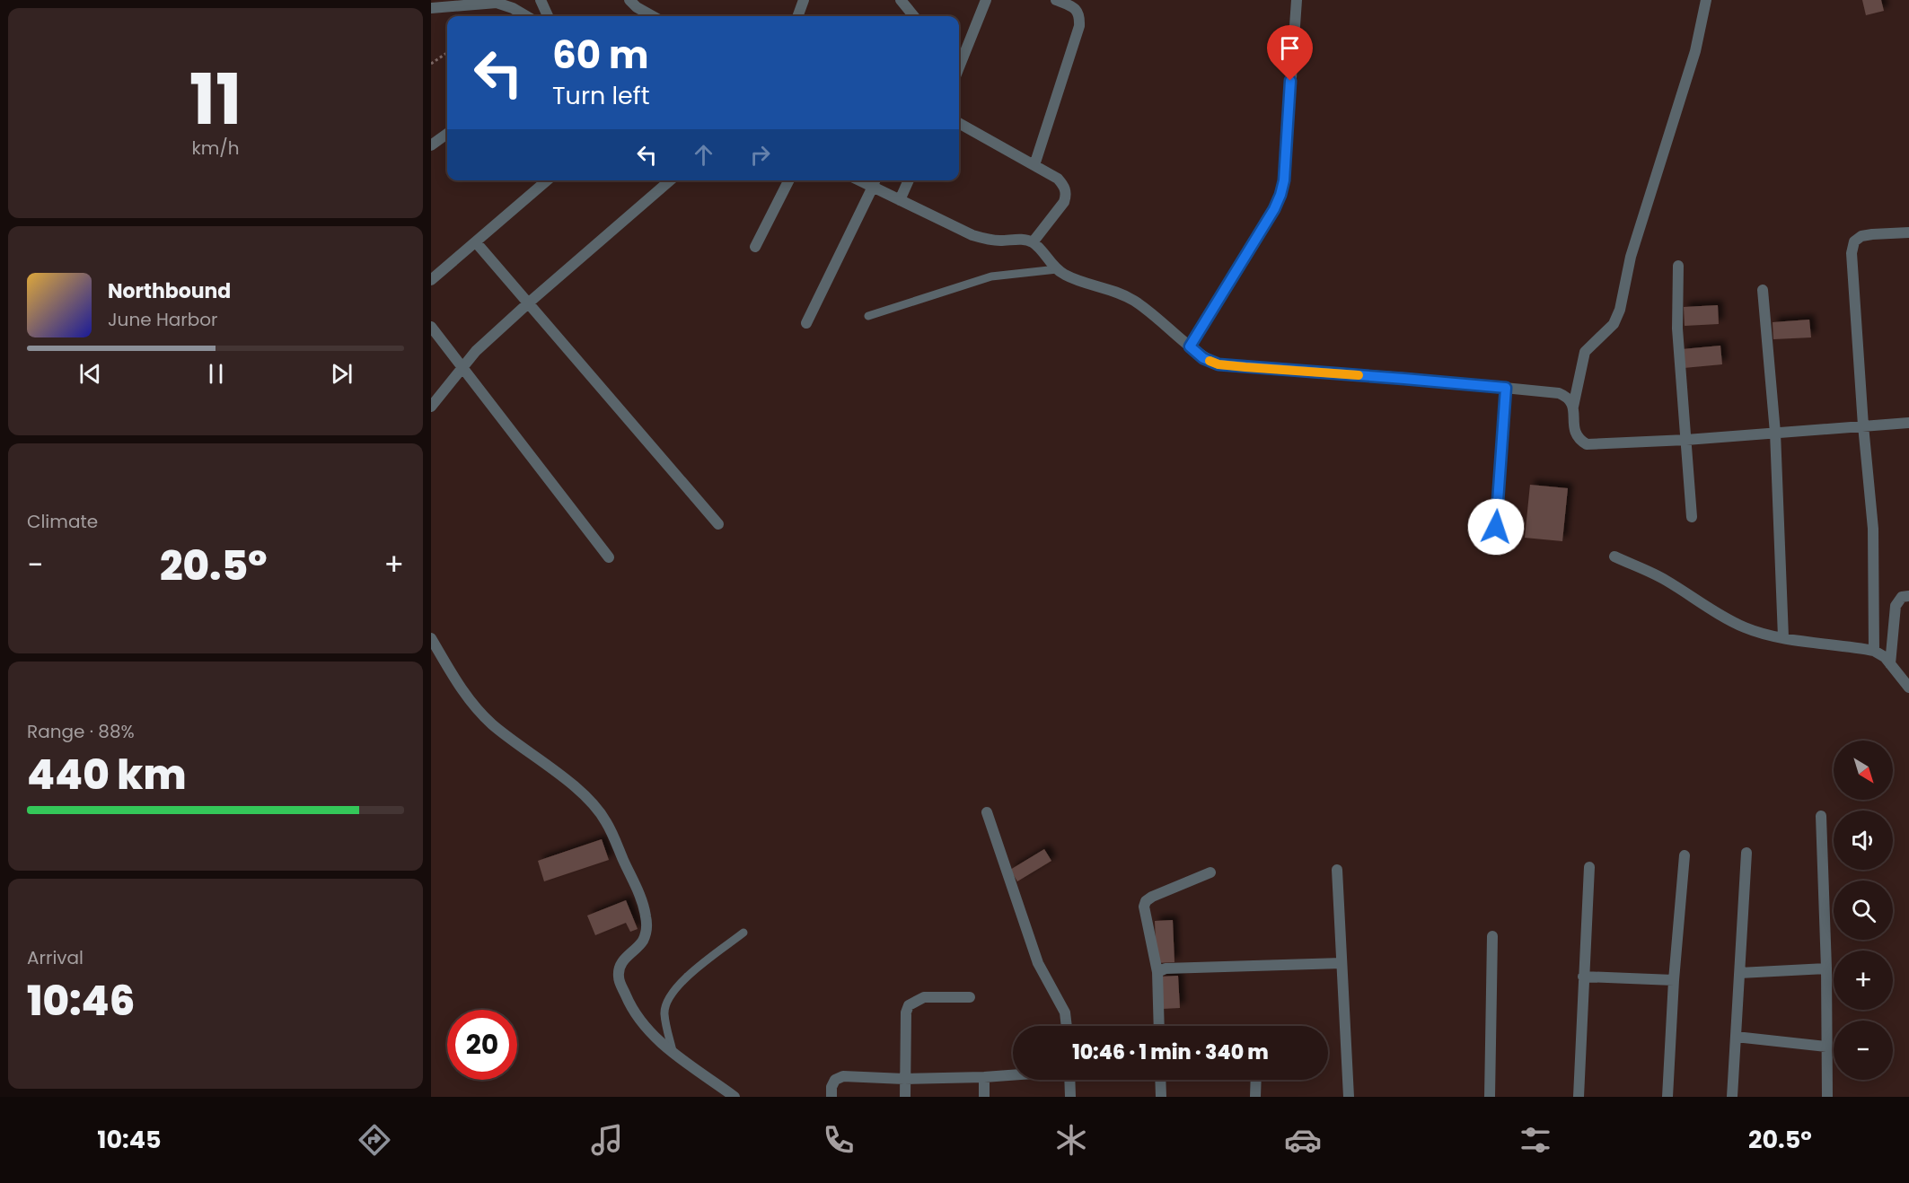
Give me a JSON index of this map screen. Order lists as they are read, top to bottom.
{
  "north": "bottom right",
  "page": {
    "tile": [
      ["11", "km/h"],
      "Climate",
      ["Range · 88%", "440 km"],
      ["Arrival", "10:46"]
    ],
    "turn": ["60 m", "Turn left"],
    "song": ["Northbound", "June Harbor"],
    "heat": ["−", "20.5°", "+"],
    "map_buttons": ["+", "−"],
    "limit": "20",
    "trip": "10:46 · 1 min · 340 m",
    "tabs": ["10:45", "20.5°"]
  }
}
